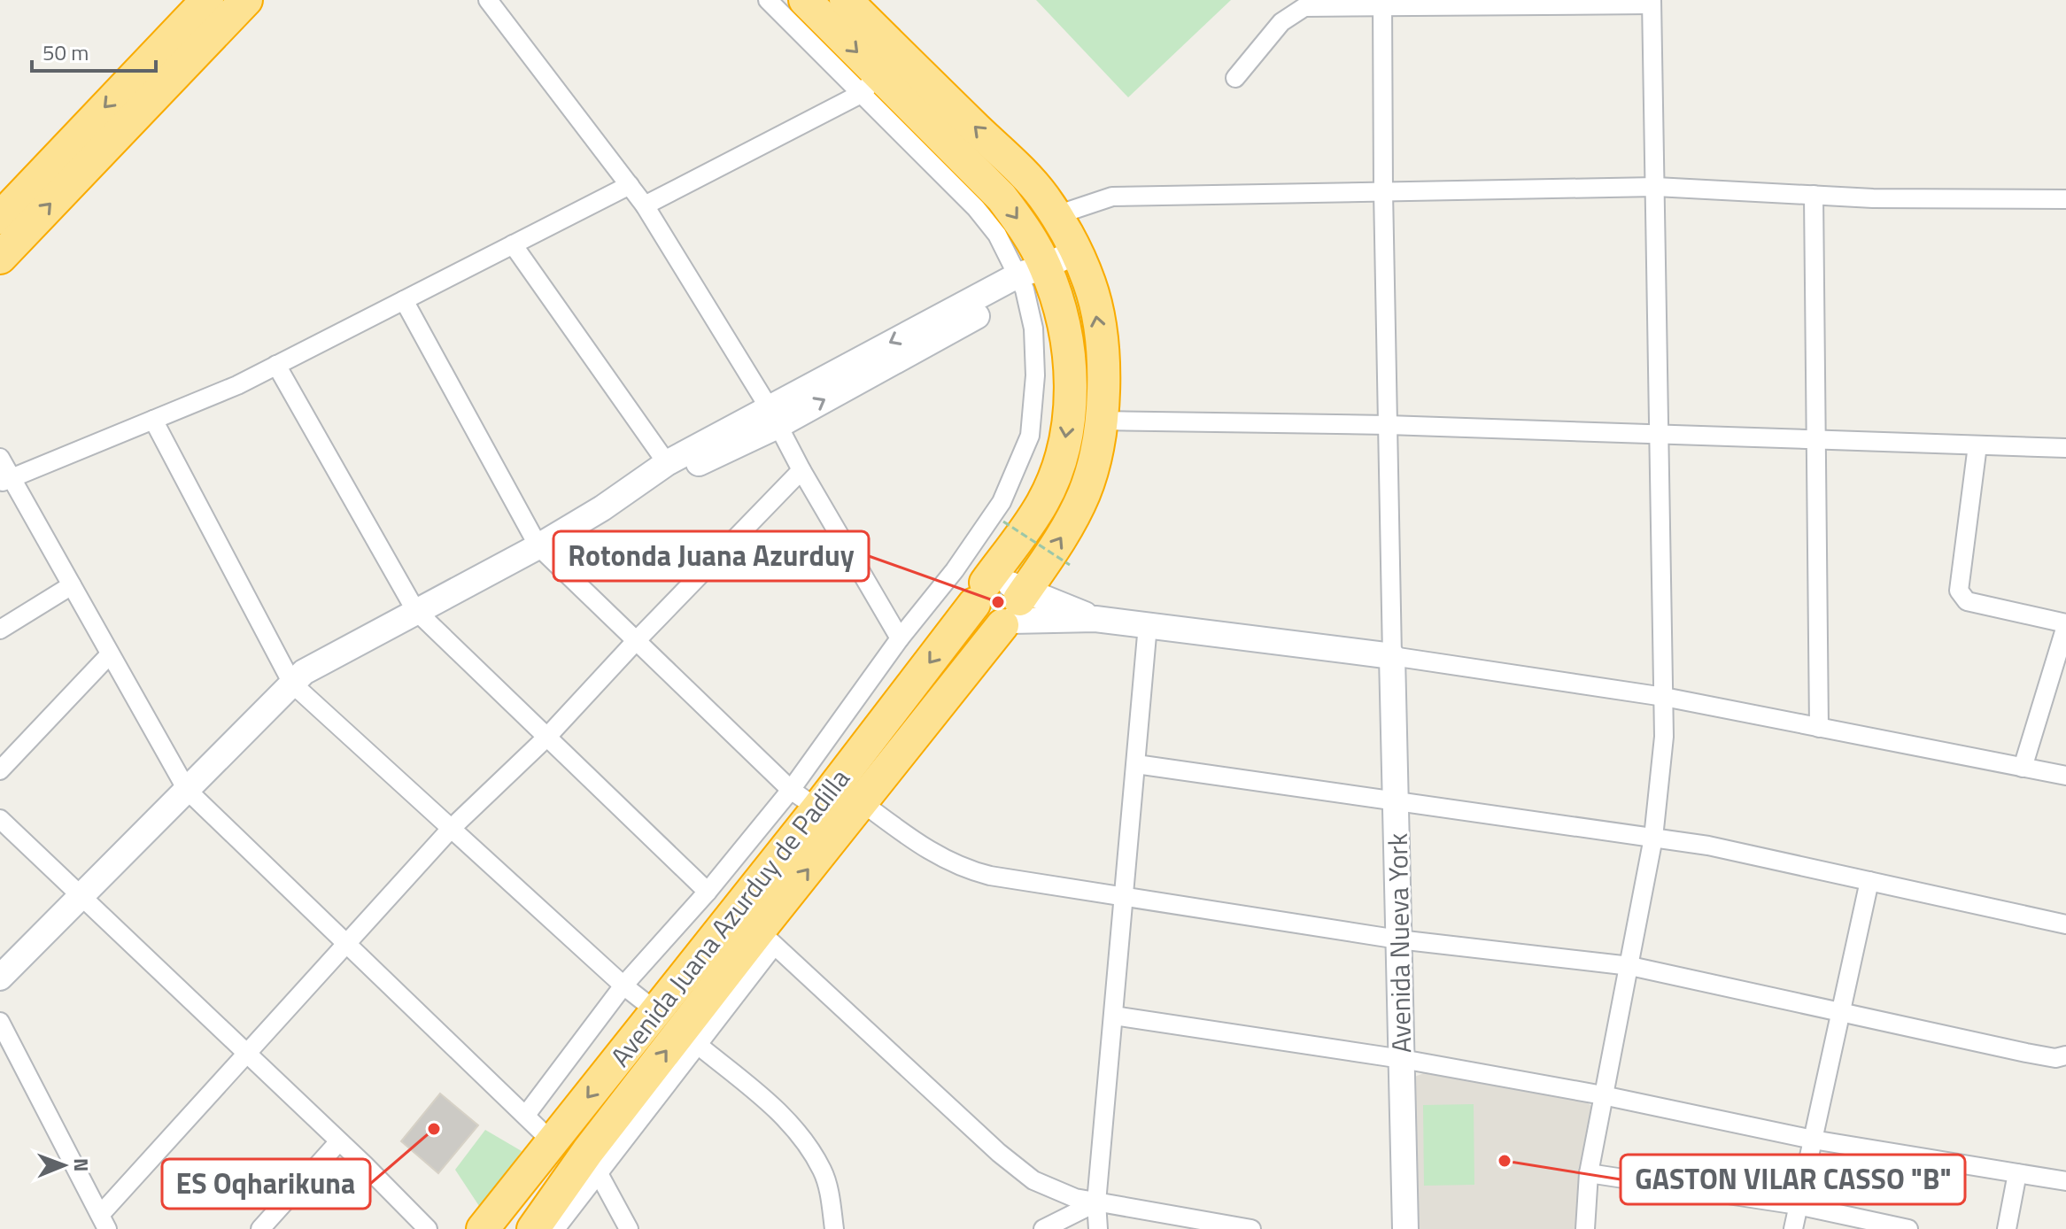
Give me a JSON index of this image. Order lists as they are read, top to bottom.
{
  "streets": {
    "highway": ["Avenida Juana Azurduy de Padilla"],
    "street": ["Avenida Nueva York"]
  },
  "places": ["Rotonda Juana Azurduy", "ES Oqharikuna", "GASTON VILAR CASSO \"B\""],
  "scale_bar": "50 m",
  "north": "right"
}
